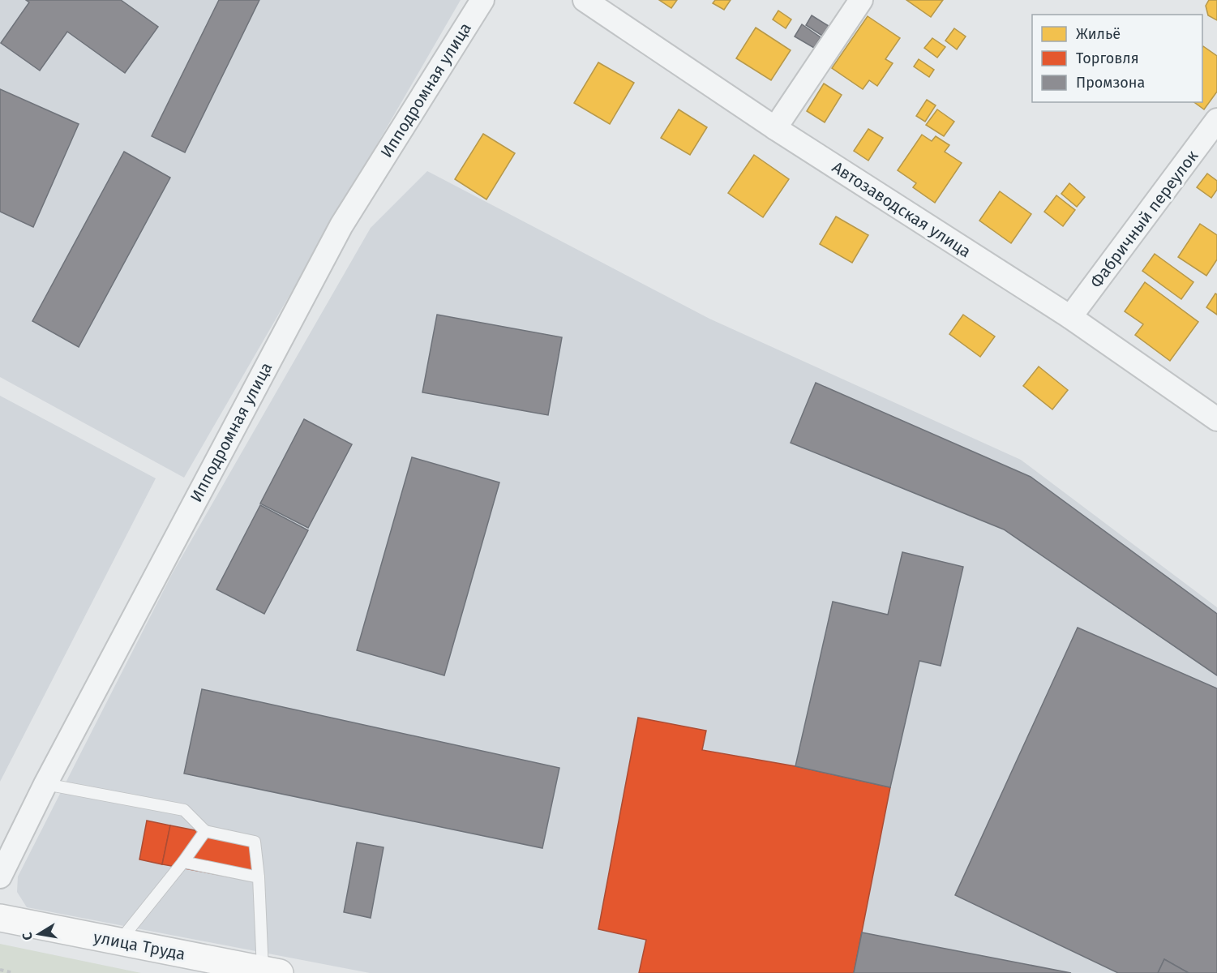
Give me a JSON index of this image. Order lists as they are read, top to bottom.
{
  "streets": {
    "main road": ["улица Труда"],
    "street": ["Ипподромная улица", "Автозаводская улица", "Фабричный переулок"]
  },
  "crossings": [
    ["Автозаводская улица", "Фабричный переулок"]
  ],
  "legend": ["Жильё", "Торговля", "Промзона"],
  "north": "left"
}
